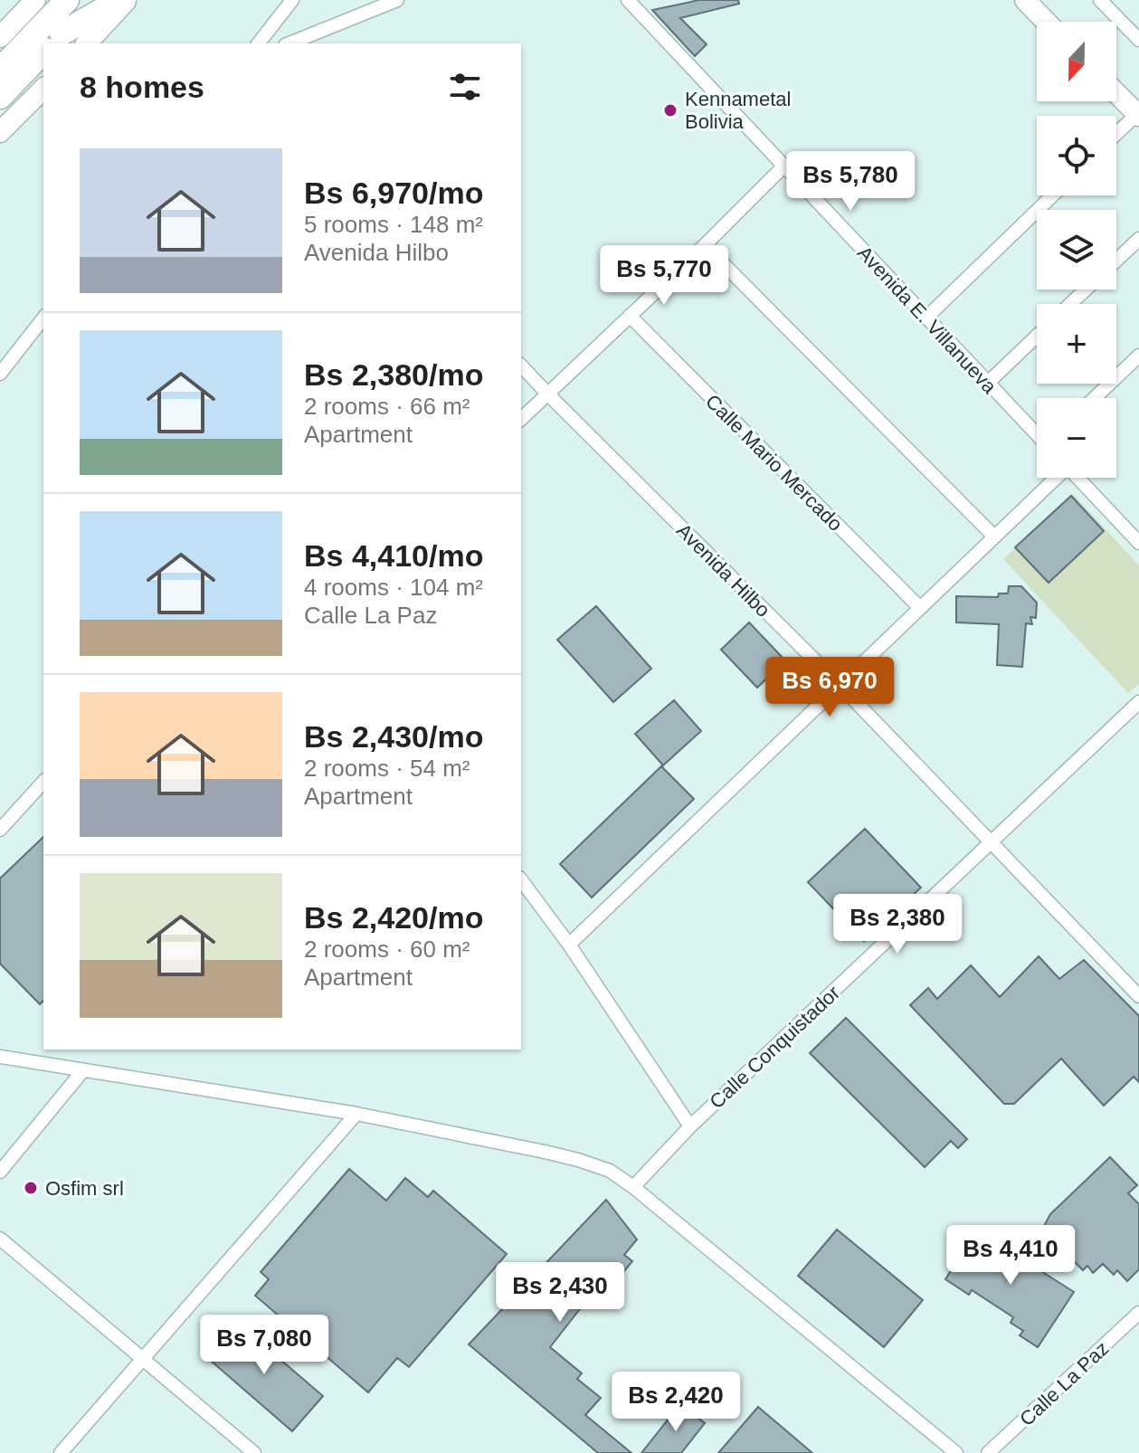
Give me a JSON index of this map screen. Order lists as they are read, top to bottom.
{
  "streets": {
    "street": [
      "Avenida E. Villanueva",
      "Calle Mario Mercado",
      "Avenida Hilbo",
      "Calle Conquistador",
      "Calle La Paz"
    ]
  },
  "crossings": [
    ["Avenida Hilbo", "Calle Conquistador"]
  ],
  "places": ["Kennametal Bolivia", "Osfim srl"],
  "north": "bottom",
  "page": {
    "map_buttons": ["+", "−"],
    "heading": "8 homes",
    "list": [
      {
        "name": "Bs 6,970/mo",
        "note": "5 rooms · 148 m² · Avenida Hilbo"
      },
      {
        "name": "Bs 2,380/mo",
        "note": "2 rooms · 66 m² · Apartment"
      },
      {
        "name": "Bs 4,410/mo",
        "note": "4 rooms · 104 m² · Calle La Paz"
      },
      {
        "name": "Bs 2,430/mo",
        "note": "2 rooms · 54 m² · Apartment"
      },
      {
        "name": "Bs 2,420/mo",
        "note": "2 rooms · 60 m² · Apartment"
      }
    ],
    "price": [
      "Bs 5,780",
      "Bs 5,770",
      "Bs 6,970",
      "Bs 2,380",
      "Bs 4,410",
      "Bs 2,430",
      "Bs 7,080",
      "Bs 2,420"
    ]
  }
}
